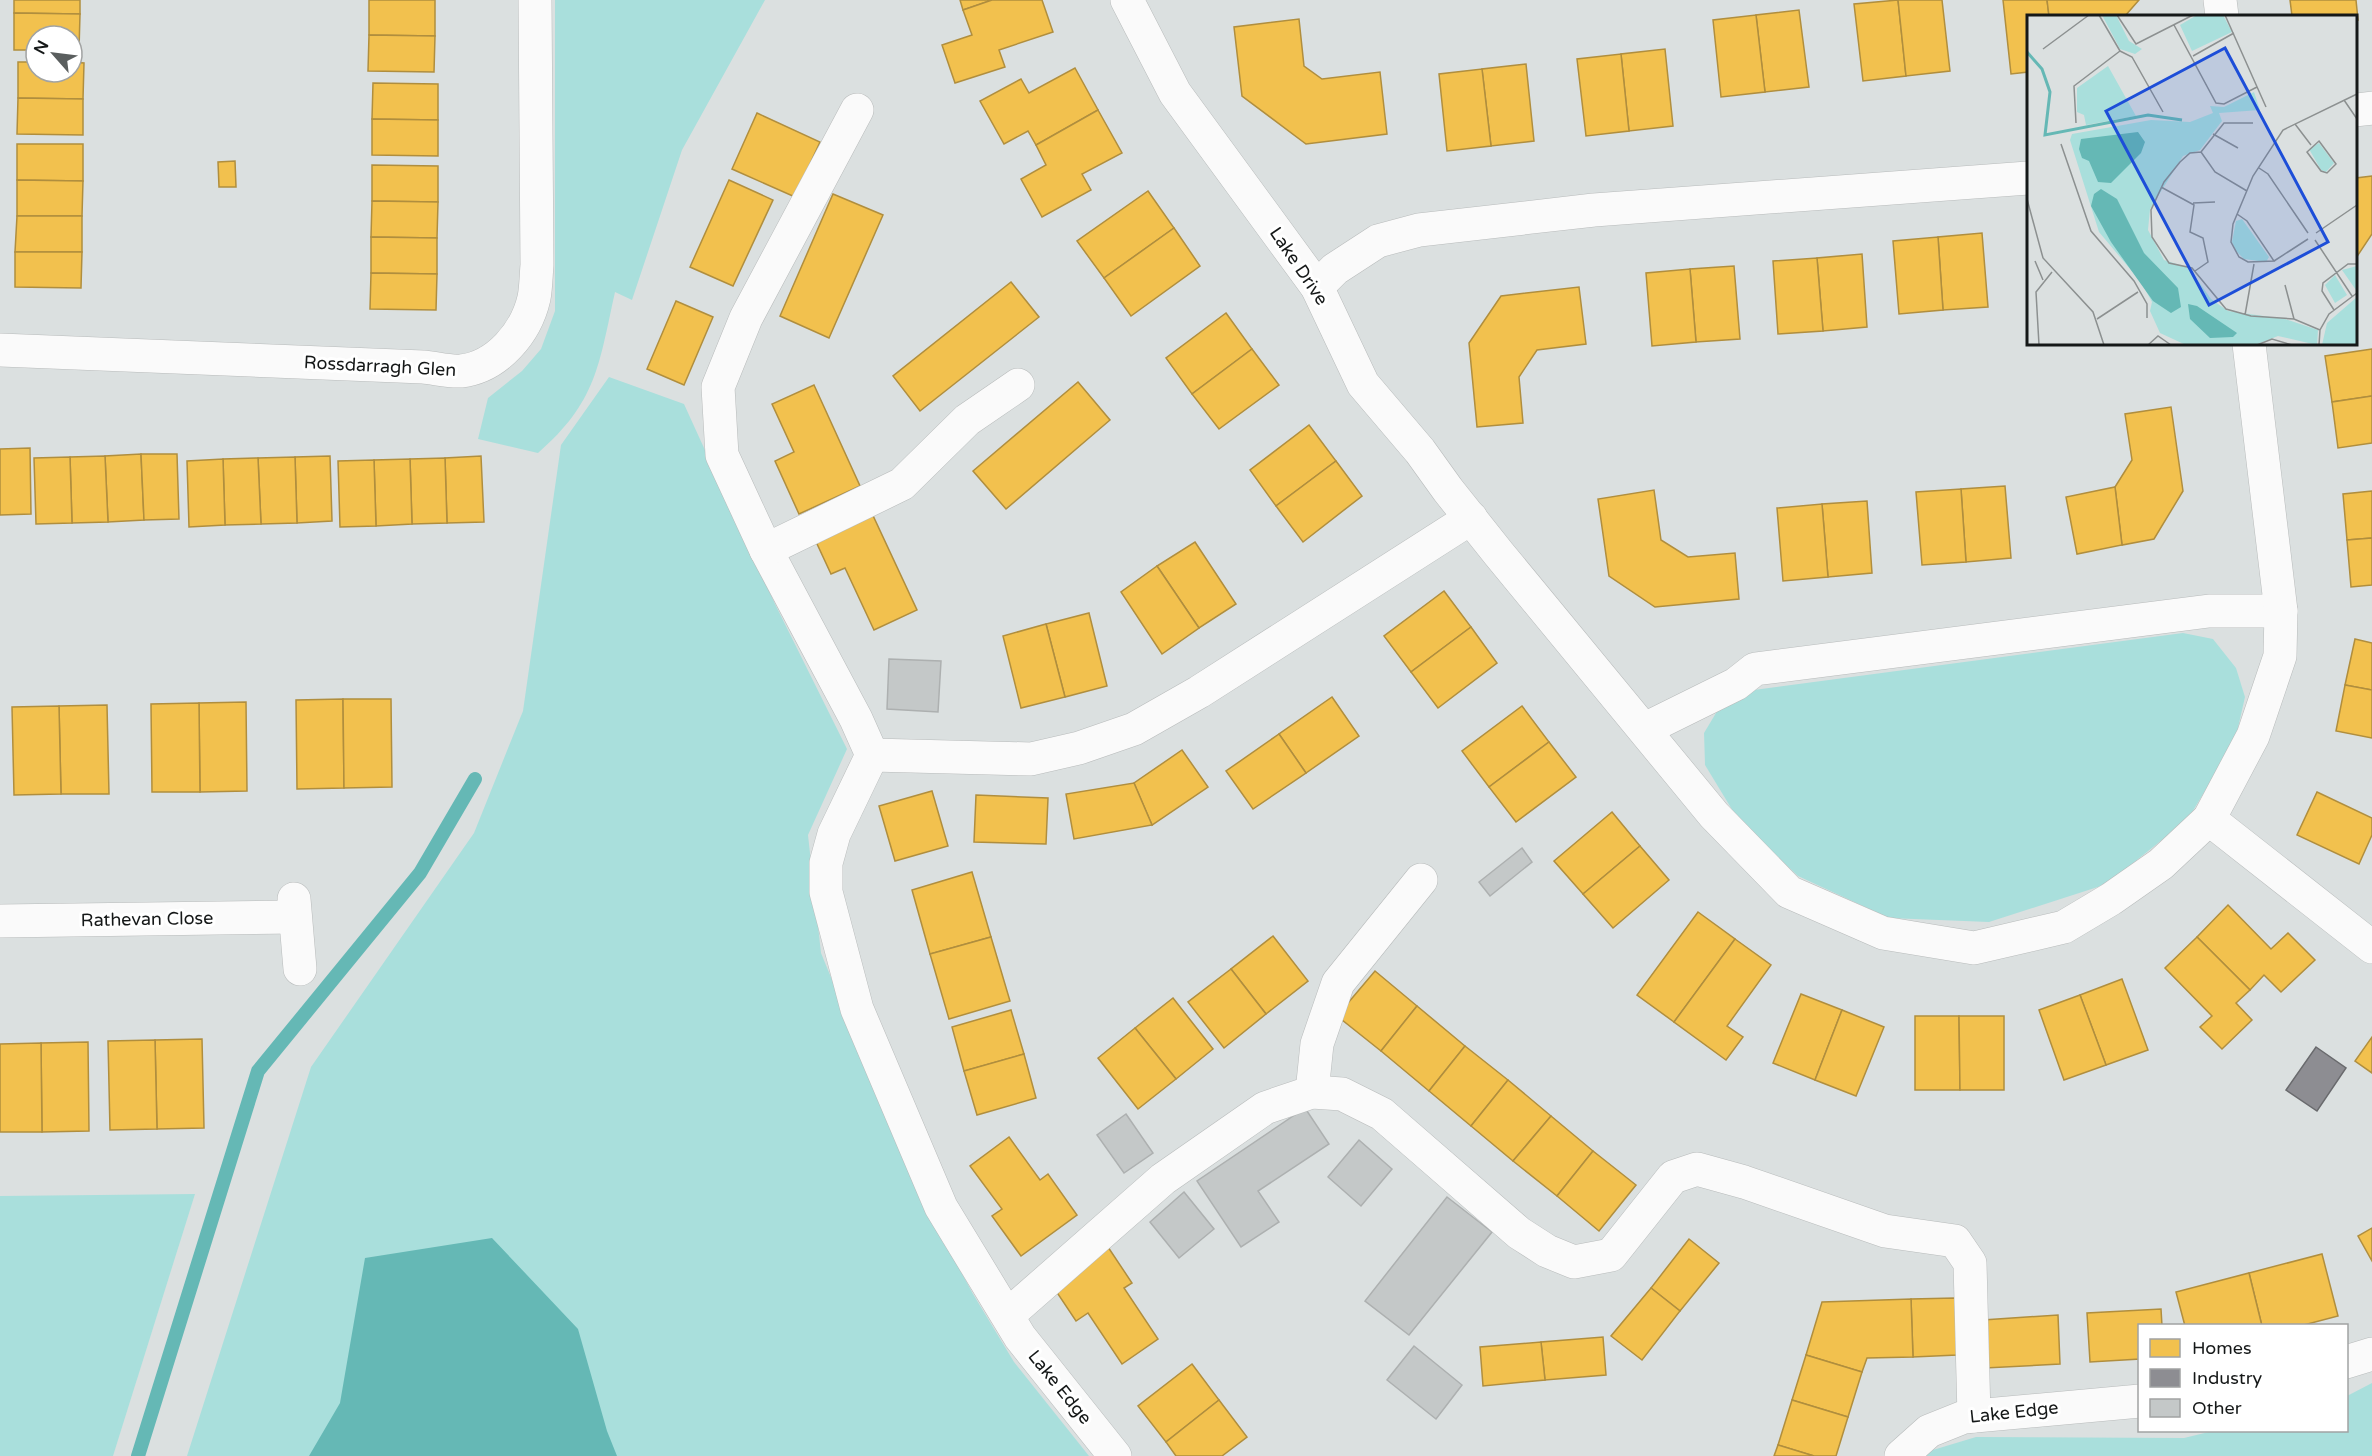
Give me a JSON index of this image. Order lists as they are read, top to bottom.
{
  "streets": {
    "street": [
      "Lake Drive",
      "Rossdarragh Glen",
      "Rathevan Close",
      "Lake Edge"
    ]
  },
  "legend": ["Homes", "Industry", "Other"],
  "north": "top left"
}
